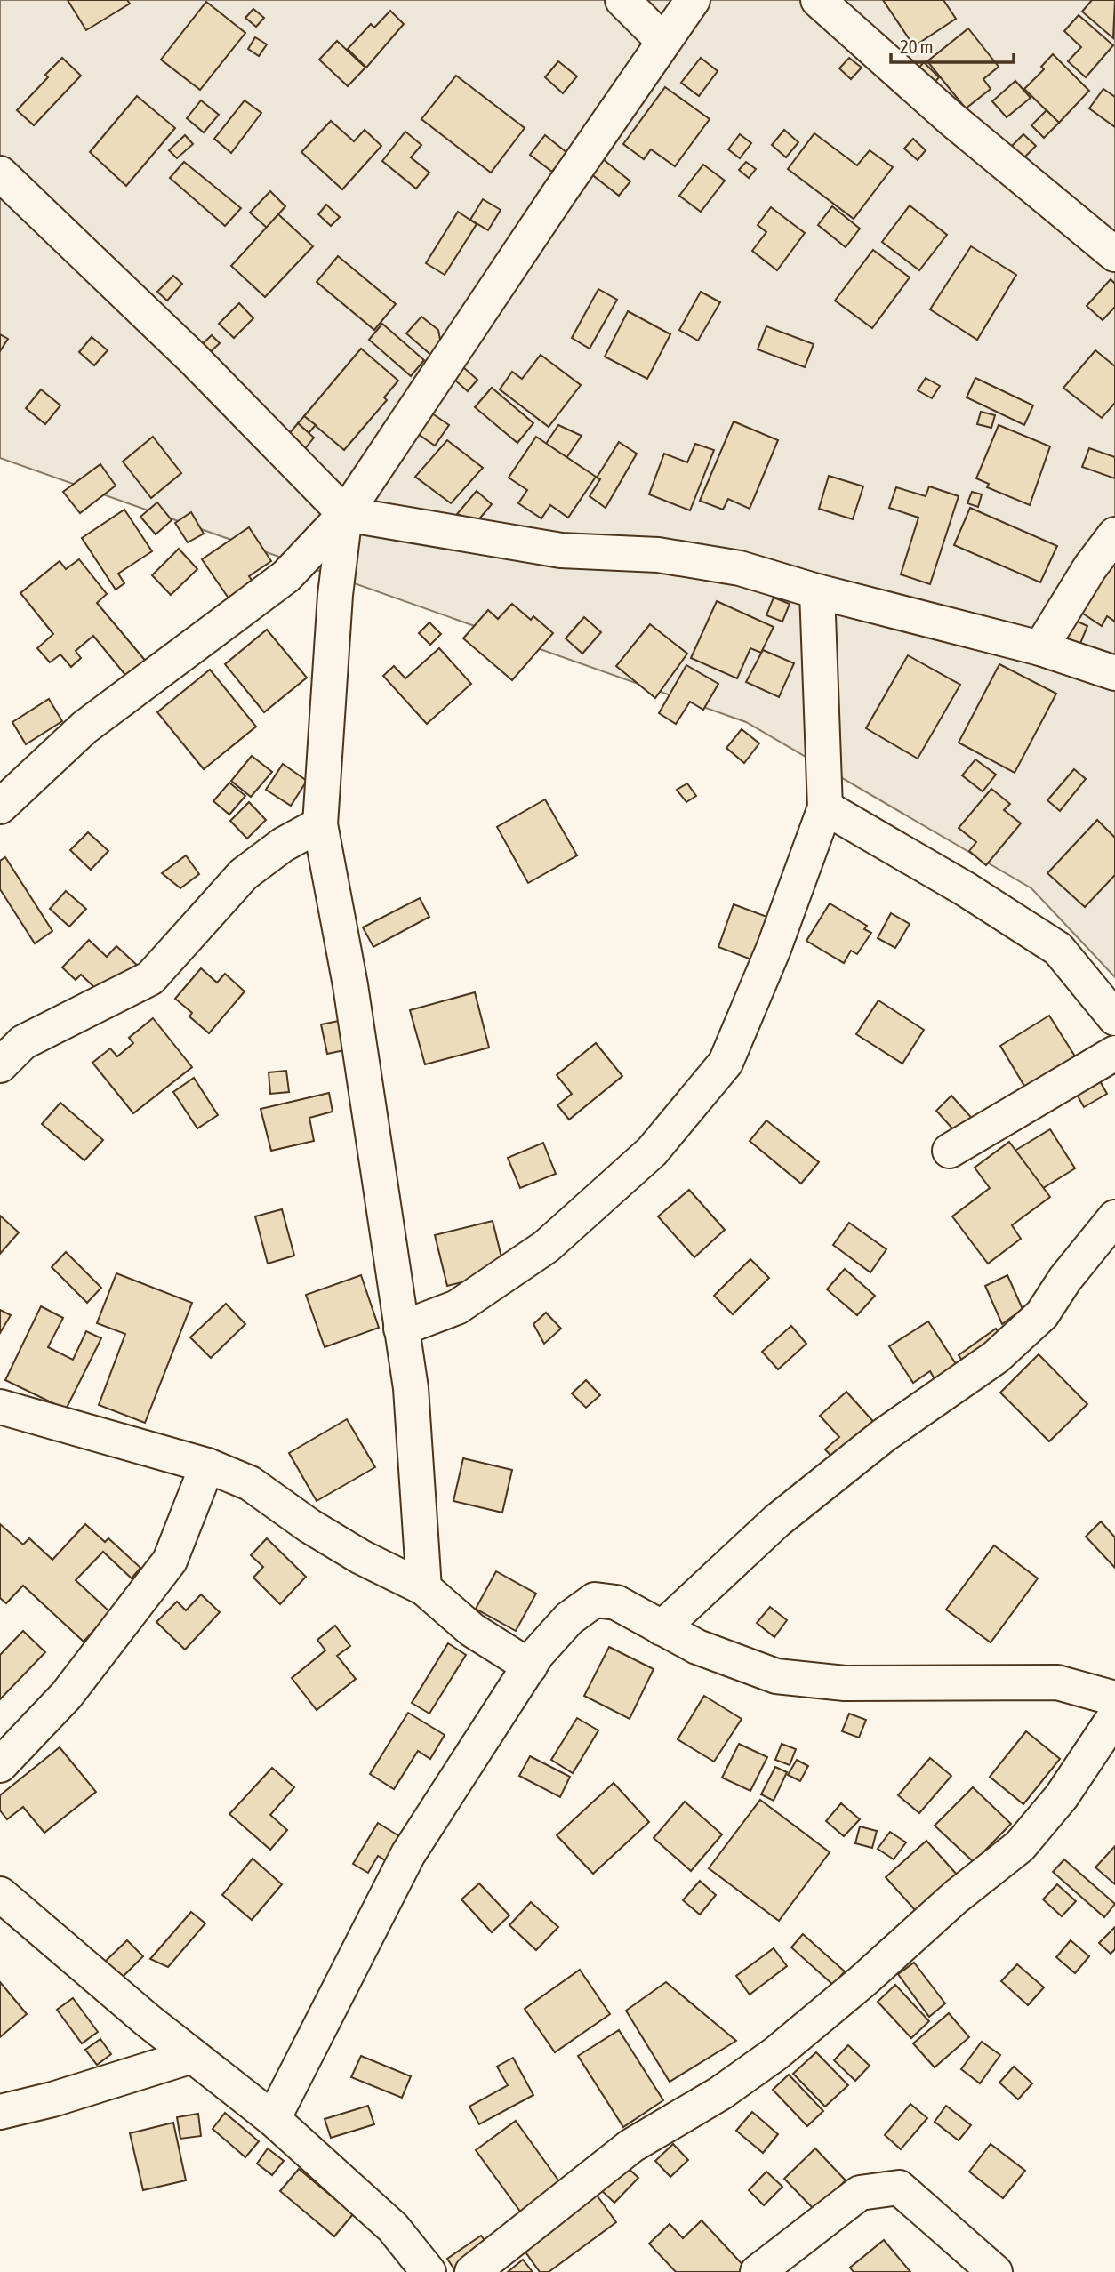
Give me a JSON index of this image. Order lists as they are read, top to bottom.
{
  "scale_bar": "20 m"
}
